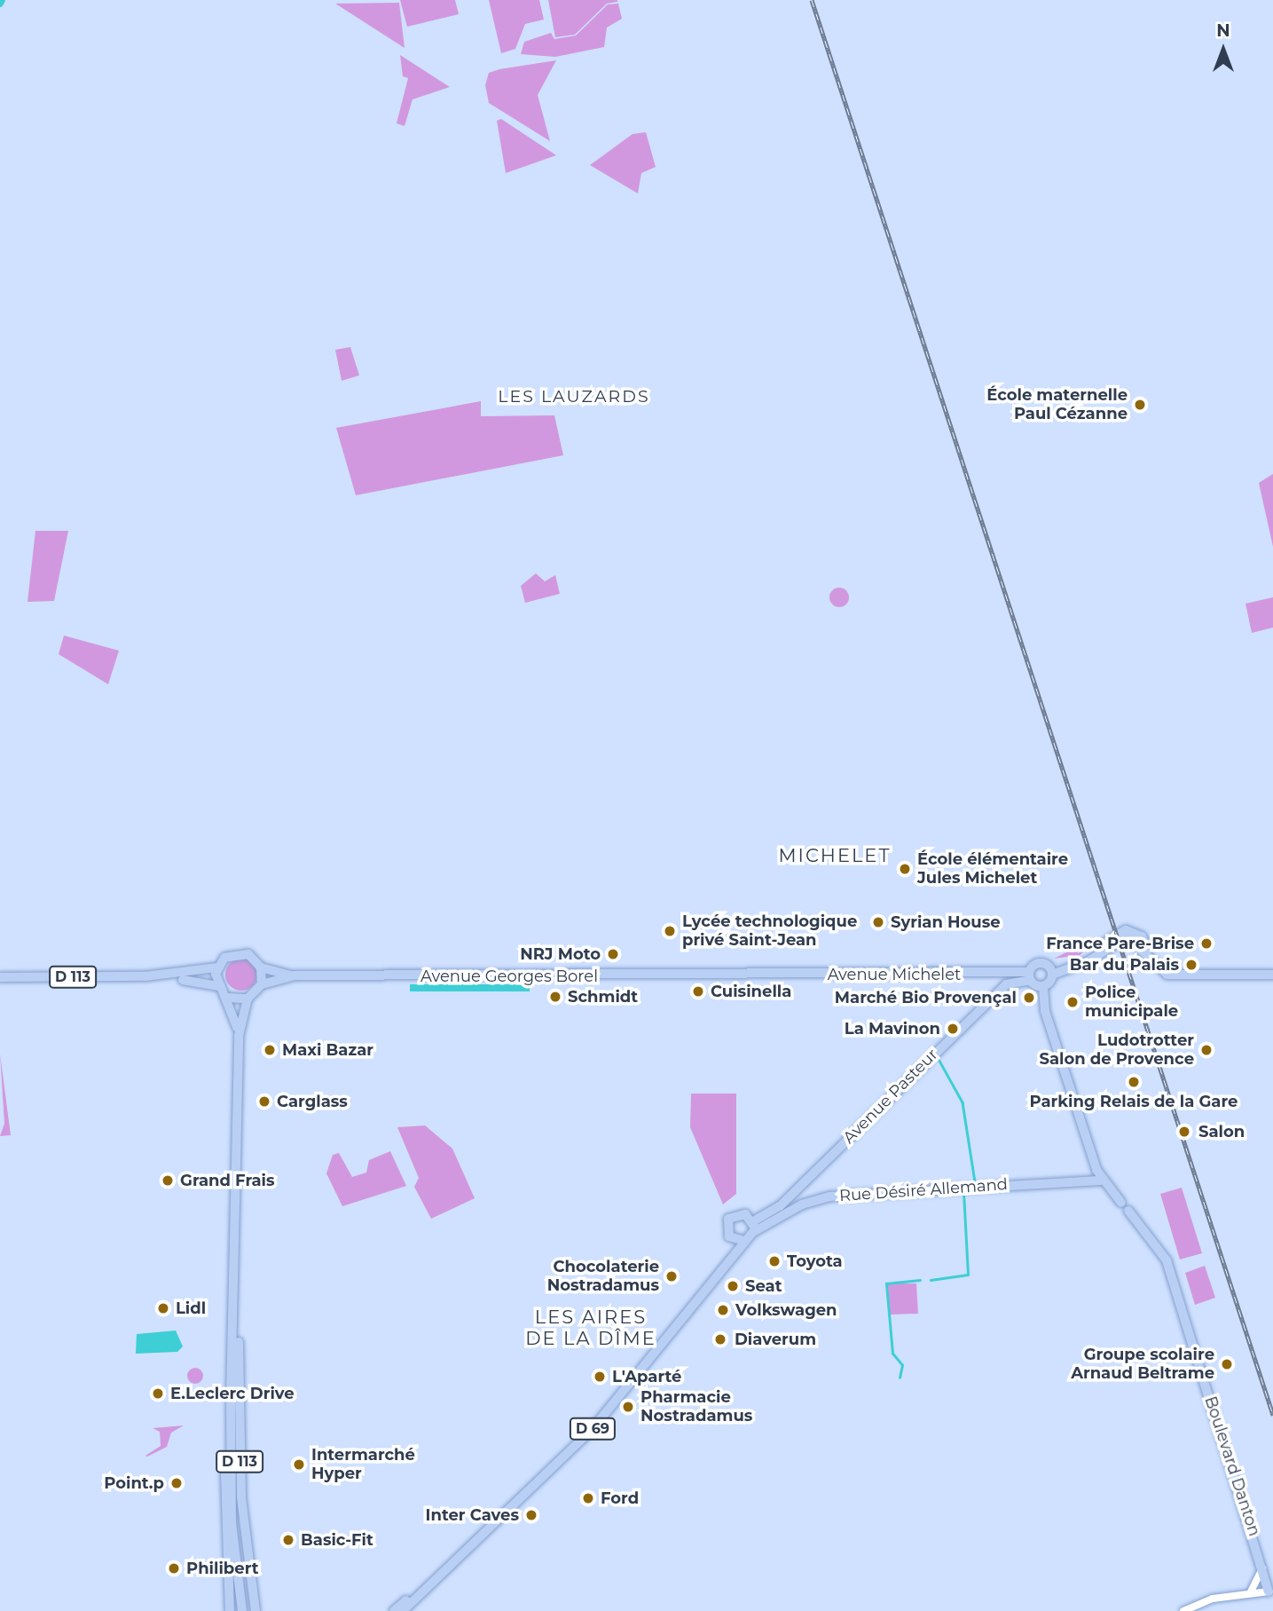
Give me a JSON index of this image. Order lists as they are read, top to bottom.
{
  "streets": {
    "main road": [
      "Avenue Michelet",
      "Avenue Georges Borel",
      "D 113",
      "Avenue Pasteur",
      "Rue Désiré Allemand",
      "D 69",
      "Boulevard Danton"
    ]
  },
  "crossings": [
    ["Avenue Michelet", "Avenue Georges Borel"],
    ["Avenue Michelet", "Avenue Pasteur"],
    ["Avenue Georges Borel", "D 113"],
    ["Avenue Pasteur", "Rue Désiré Allemand"],
    ["Avenue Pasteur", "D 69"],
    ["Rue Désiré Allemand", "D 69"],
    ["Rue Désiré Allemand", "Boulevard Danton"]
  ],
  "districts": ["LES LAUZARDS", "MICHELET", "LES AIRES DE LA DÎME"],
  "places": [
    "École maternelle Paul Cézanne",
    "École élémentaire Jules Michelet",
    "Syrian House",
    "Lycée technologique privé Saint-Jean",
    "France Pare-Brise",
    "NRJ Moto",
    "Bar du Palais",
    "Cuisinella",
    "Schmidt",
    "Marché Bio Provençal",
    "Police municipale",
    "La Mavinon",
    "Maxi Bazar",
    "Ludotrotter Salon de Provence",
    "Parking Relais de la Gare",
    "Carglass",
    "Salon",
    "Grand Frais",
    "Toyota",
    "Chocolaterie Nostradamus",
    "Seat",
    "Lidl",
    "Volkswagen",
    "Diaverum",
    "Groupe scolaire Arnaud Beltrame",
    "L'Aparté",
    "E.Leclerc Drive",
    "Pharmacie Nostradamus",
    "Intermarché Hyper",
    "Point.p",
    "Ford",
    "Inter Caves",
    "Basic-Fit",
    "Philibert"
  ],
  "north": "top"
}
